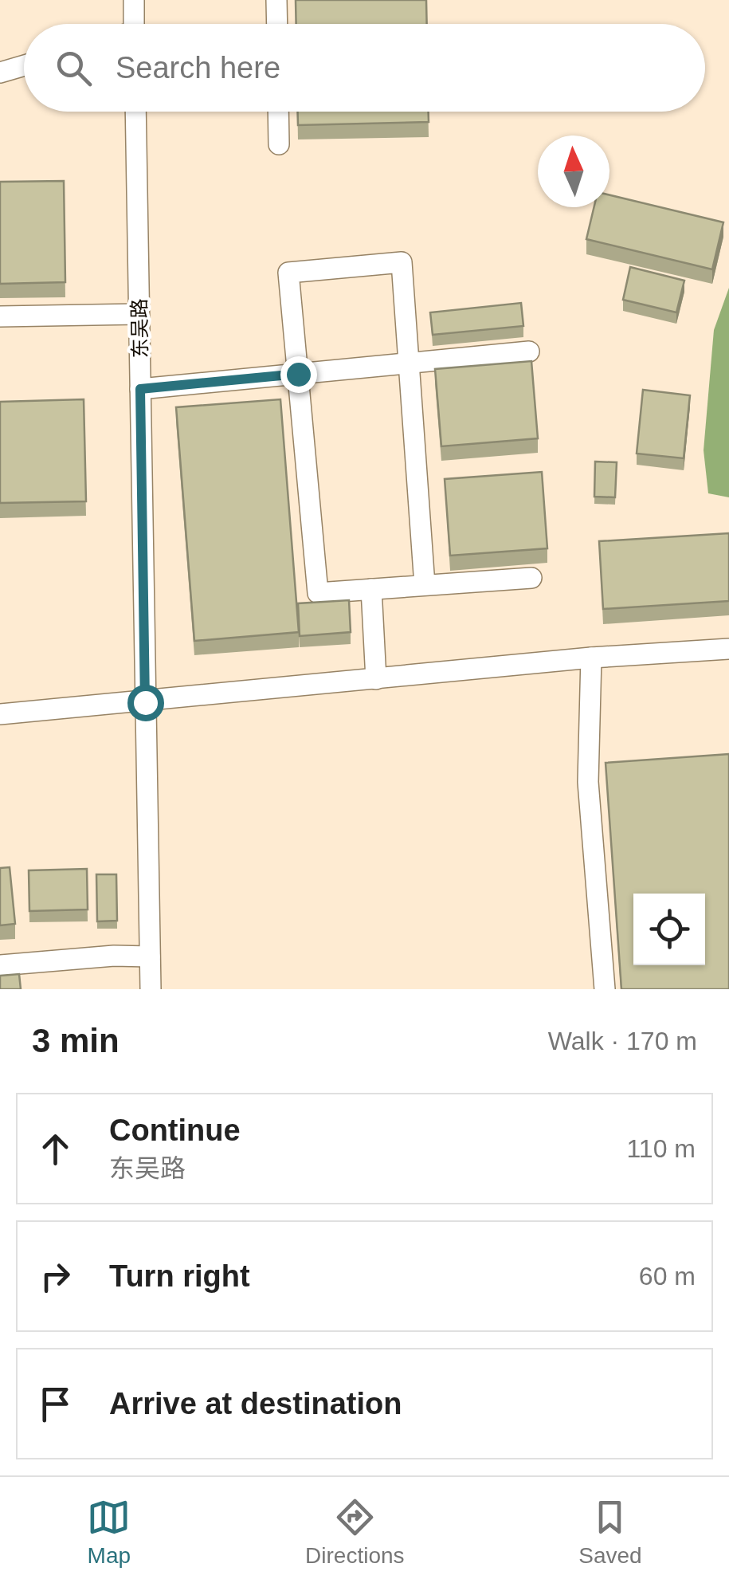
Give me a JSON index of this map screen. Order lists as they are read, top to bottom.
{
  "streets": {
    "street": ["东吴路"]
  },
  "north": "top",
  "page": {
    "search": "Search here",
    "heading": ["3 min", "Walk · 170 m"],
    "list": [
      ["Continue", "东吴路", "110 m"],
      ["Turn right", "60 m"],
      "Arrive at destination"
    ],
    "nav": ["Map", "Directions", "Saved"]
  }
}
